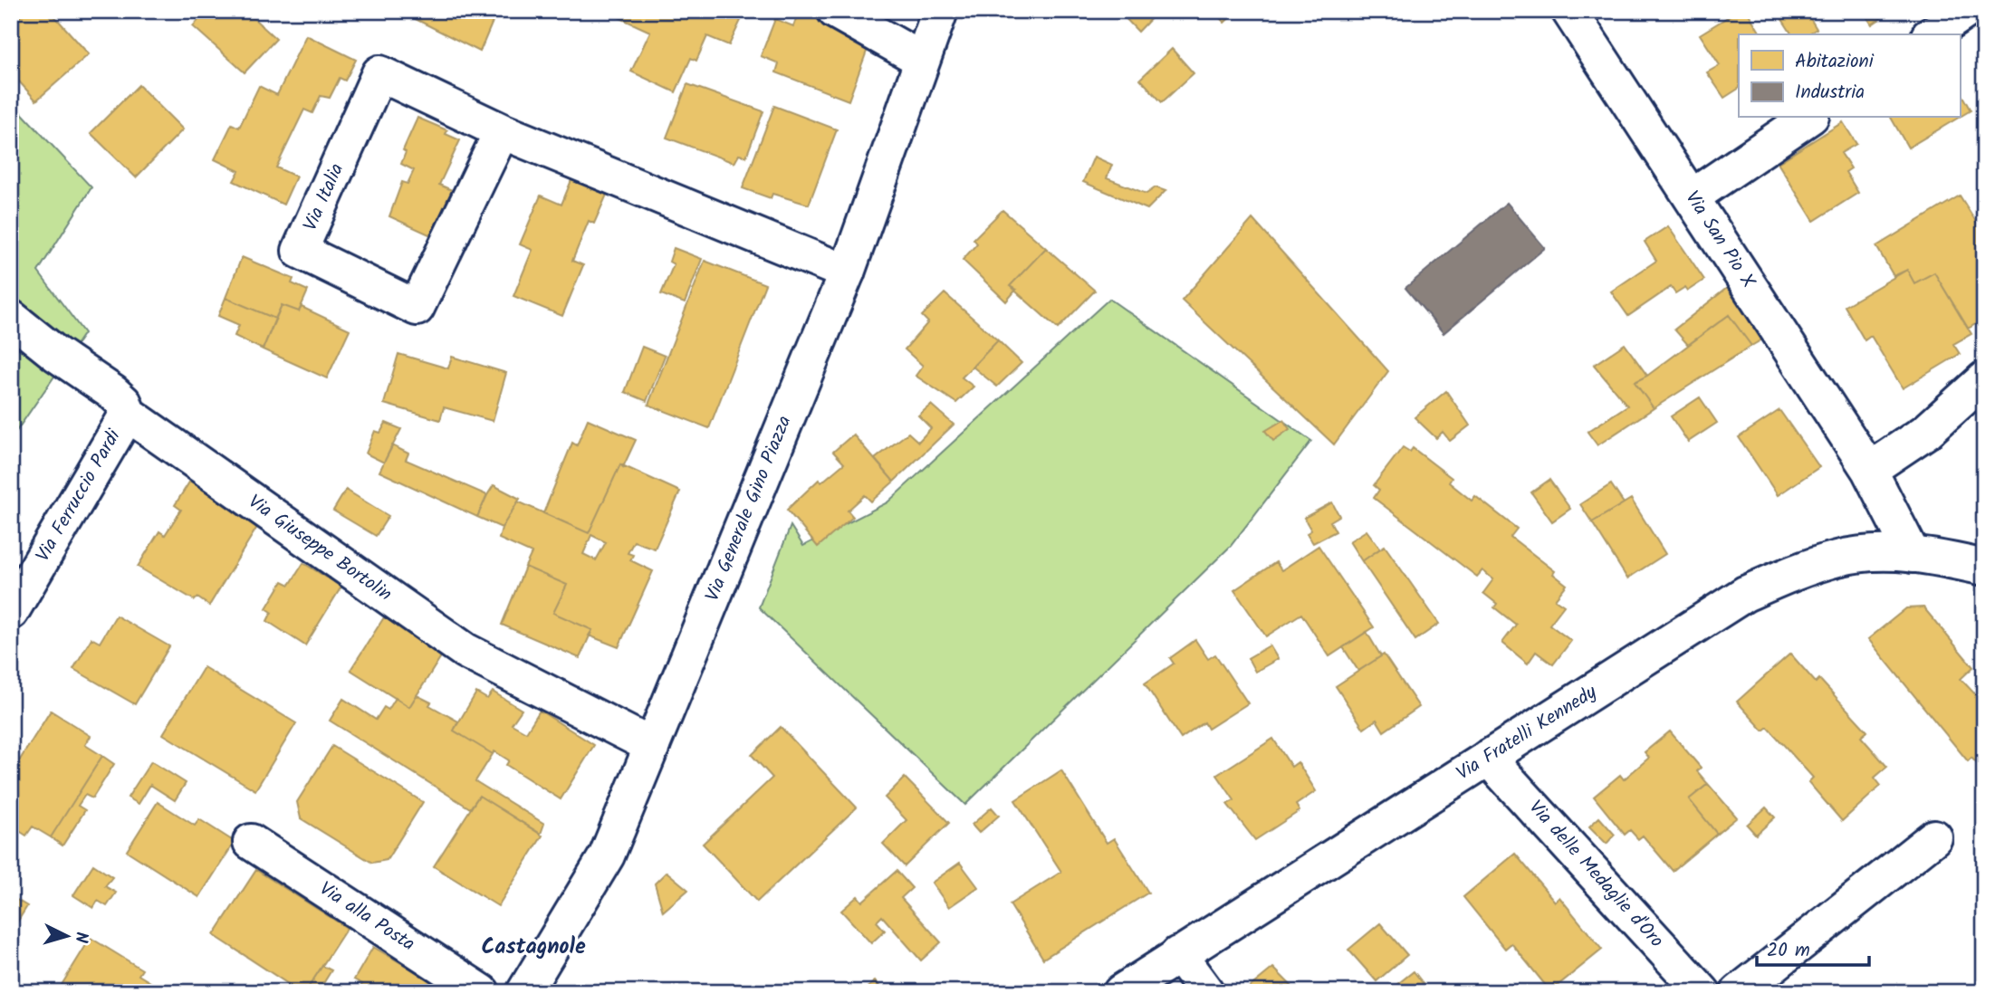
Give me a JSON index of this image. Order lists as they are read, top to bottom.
{
  "streets": {
    "street": [
      "Via Italia",
      "Via San Pio X",
      "Via Ferruccio Pardi",
      "Via Generale Gino Piazza",
      "Via Giuseppe Bortolin",
      "Via Fratelli Kennedy",
      "Via delle Medaglie d'Oro",
      "Via alla Posta"
    ]
  },
  "crossings": [
    ["Via Italia", "Via Generale Gino Piazza"],
    ["Via San Pio X", "Via Fratelli Kennedy"],
    ["Via Ferruccio Pardi", "Via Giuseppe Bortolin"],
    ["Via Generale Gino Piazza", "Via Giuseppe Bortolin"],
    ["Via Fratelli Kennedy", "Via delle Medaglie d'Oro"]
  ],
  "districts": ["Castagnole"],
  "legend": ["Abitazioni", "Industria"],
  "scale_bar": "20 m",
  "north": "right"
}
